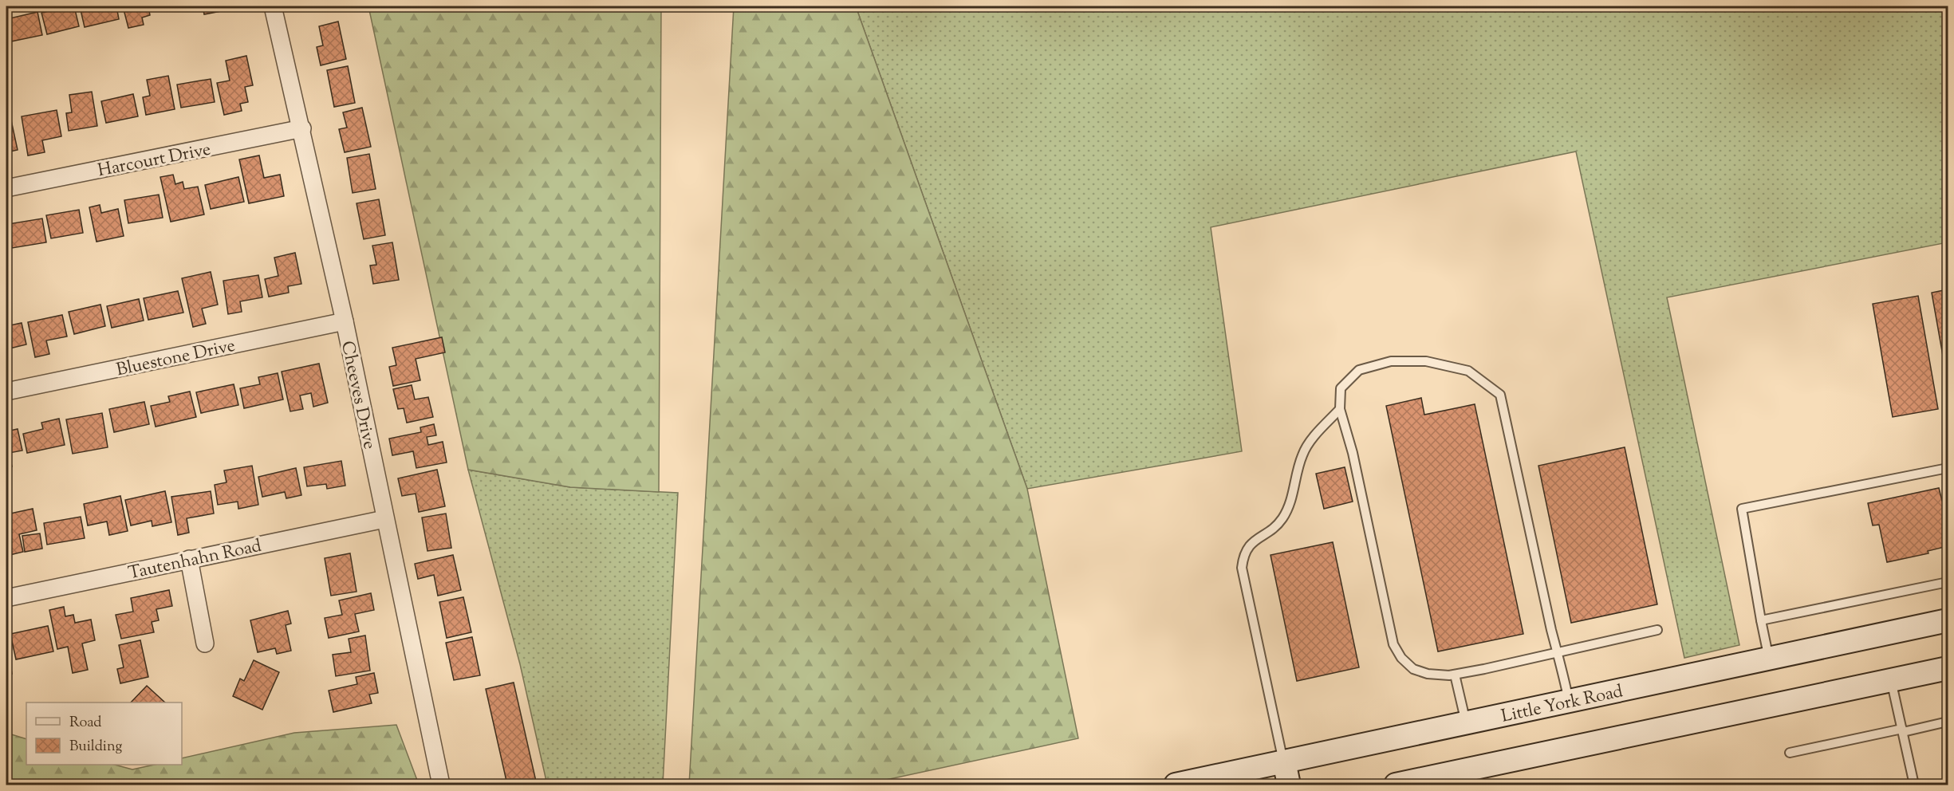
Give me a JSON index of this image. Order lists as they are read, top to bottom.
{
  "streets": {
    "main road": ["Little York Road"],
    "street": [
      "Harcourt Drive",
      "Bluestone Drive",
      "Cheeves Drive",
      "Tautenhahn Road"
    ]
  },
  "crossings": [
    ["Harcourt Drive", "Cheeves Drive"],
    ["Bluestone Drive", "Cheeves Drive"],
    ["Cheeves Drive", "Tautenhahn Road"]
  ],
  "legend": ["Road", "Building"]
}
